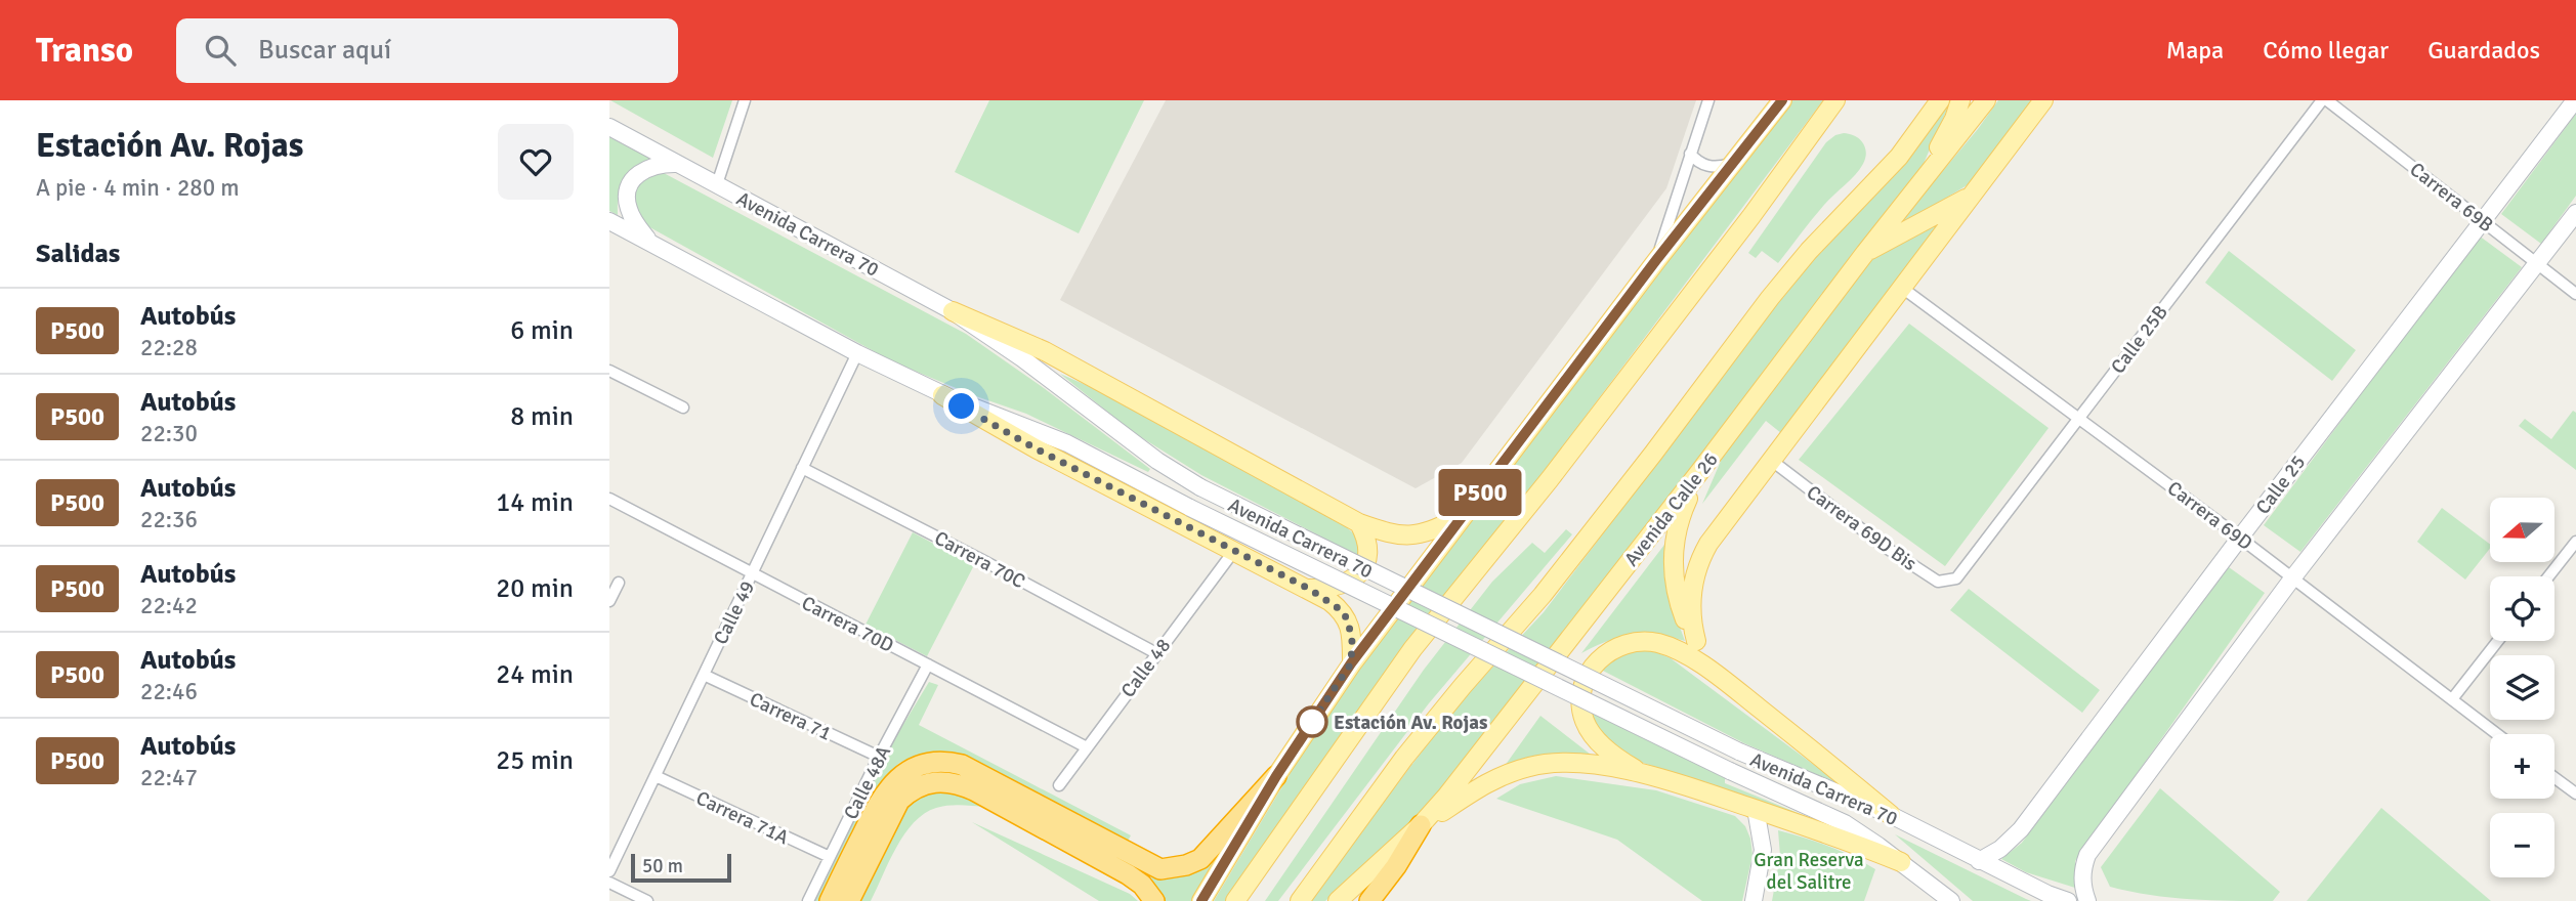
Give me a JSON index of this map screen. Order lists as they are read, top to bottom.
{
  "streets": {
    "main road": ["Avenida Carrera 70", "Calle 25", "Avenida Calle 26"],
    "street": [
      "Carrera 69B",
      "Calle 25B",
      "Carrera 69D",
      "Carrera 69D Bis",
      "Carrera 70C",
      "Calle 49",
      "Carrera 70D",
      "Calle 48",
      "Carrera 71",
      "Calle 48A",
      "Carrera 71A"
    ]
  },
  "crossings": [
    ["Carrera 69B", "Calle 25B"],
    ["Carrera 69B", "Calle 25"],
    ["Avenida Carrera 70", "Calle 25"],
    ["Avenida Carrera 70", "Calle 49"],
    ["Calle 25B", "Carrera 69D"],
    ["Calle 25B", "Carrera 69D Bis"],
    ["Calle 25", "Carrera 69D"],
    ["Carrera 70C", "Calle 49"],
    ["Carrera 70C", "Calle 48"],
    ["Calle 49", "Carrera 70D"],
    ["Calle 49", "Carrera 71"],
    ["Calle 49", "Carrera 71A"],
    ["Carrera 70D", "Calle 48"],
    ["Carrera 70D", "Calle 48A"],
    ["Carrera 71", "Calle 48A"],
    ["Calle 48A", "Carrera 71A"]
  ],
  "parks": ["Gran Reserva del Salitre"],
  "places": ["Estación Av. Rojas"],
  "lines": ["bus line P500"],
  "scale_bar": "50 m",
  "north": "left",
  "page": {
    "header": "Transo",
    "search": "Buscar aquí",
    "nav": ["Mapa", "Cómo llegar", "Guardados"],
    "heading": [
      ["Estación Av. Rojas", "A pie · 4 min · 280 m"],
      "Salidas"
    ],
    "on_map": "P500",
    "list": [
      {
        "mark": "P500",
        "name": "Autobús",
        "note": "22:28",
        "value": "6 min"
      },
      {
        "mark": "P500",
        "name": "Autobús",
        "note": "22:30",
        "value": "8 min"
      },
      {
        "mark": "P500",
        "name": "Autobús",
        "note": "22:36",
        "value": "14 min"
      },
      {
        "mark": "P500",
        "name": "Autobús",
        "note": "22:42",
        "value": "20 min"
      },
      {
        "mark": "P500",
        "name": "Autobús",
        "note": "22:46",
        "value": "24 min"
      },
      {
        "mark": "P500",
        "name": "Autobús",
        "note": "22:47",
        "value": "25 min"
      }
    ],
    "map_buttons": ["+", "−"],
    "scale": "50 m"
  }
}
